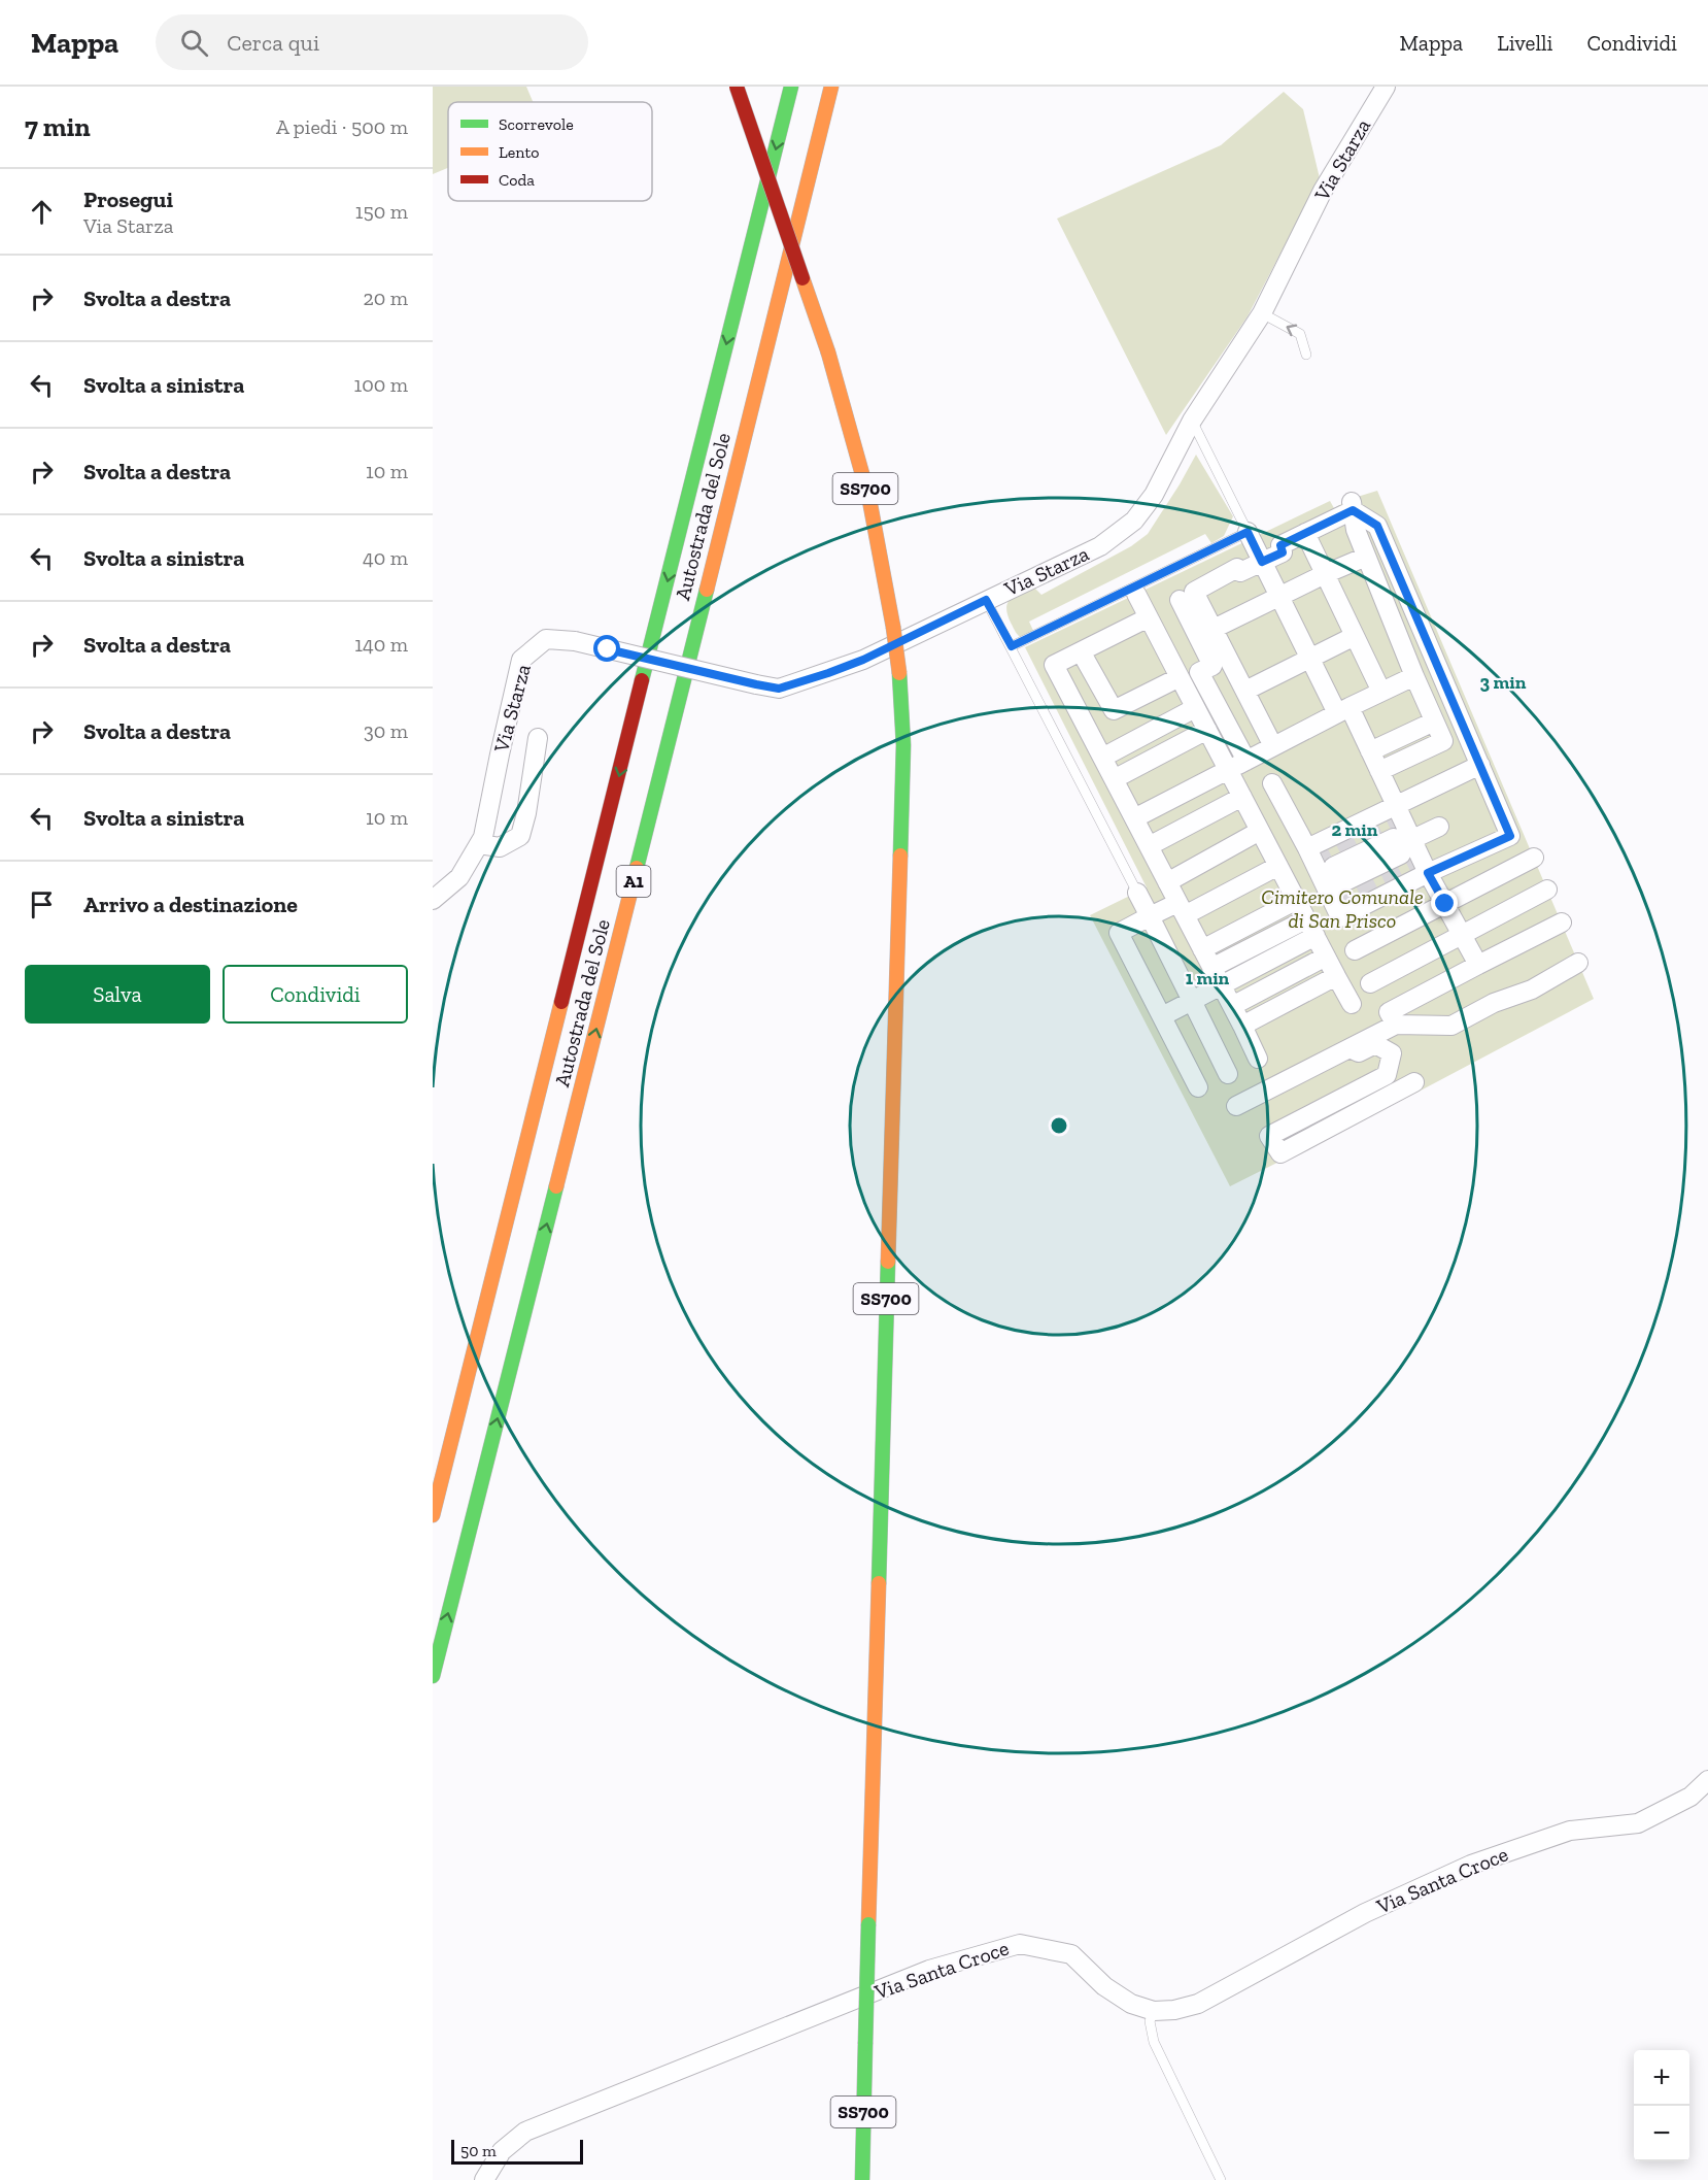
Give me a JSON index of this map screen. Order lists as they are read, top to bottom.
{
  "streets": {
    "highway": ["SS700", "Autostrada del Sole", "A1"],
    "street": ["Via Starza", "Via Santa Croce"]
  },
  "parks": ["Cimitero Comunale di San Prisco"],
  "legend": ["Scorrevole", "Lento", "Coda"],
  "scale_bar": "50 m",
  "page": {
    "header": "Mappa",
    "search": "Cerca qui",
    "nav": ["Mappa", "Livelli", "Condividi"],
    "heading": ["7 min", "A piedi · 500 m"],
    "list": [
      ["Prosegui", "Via Starza", "150 m"],
      ["Svolta a destra", "20 m"],
      ["Svolta a sinistra", "100 m"],
      ["Svolta a destra", "10 m"],
      ["Svolta a sinistra", "40 m"],
      ["Svolta a destra", "140 m"],
      ["Svolta a destra", "30 m"],
      ["Svolta a sinistra", "10 m"],
      "Arrivo a destinazione"
    ],
    "buttons": ["Salva", "Condividi"],
    "map_buttons": ["+", "−"],
    "scale": "50 m"
  },
  "rings": ["3 min", "2 min", "1 min"]
}
